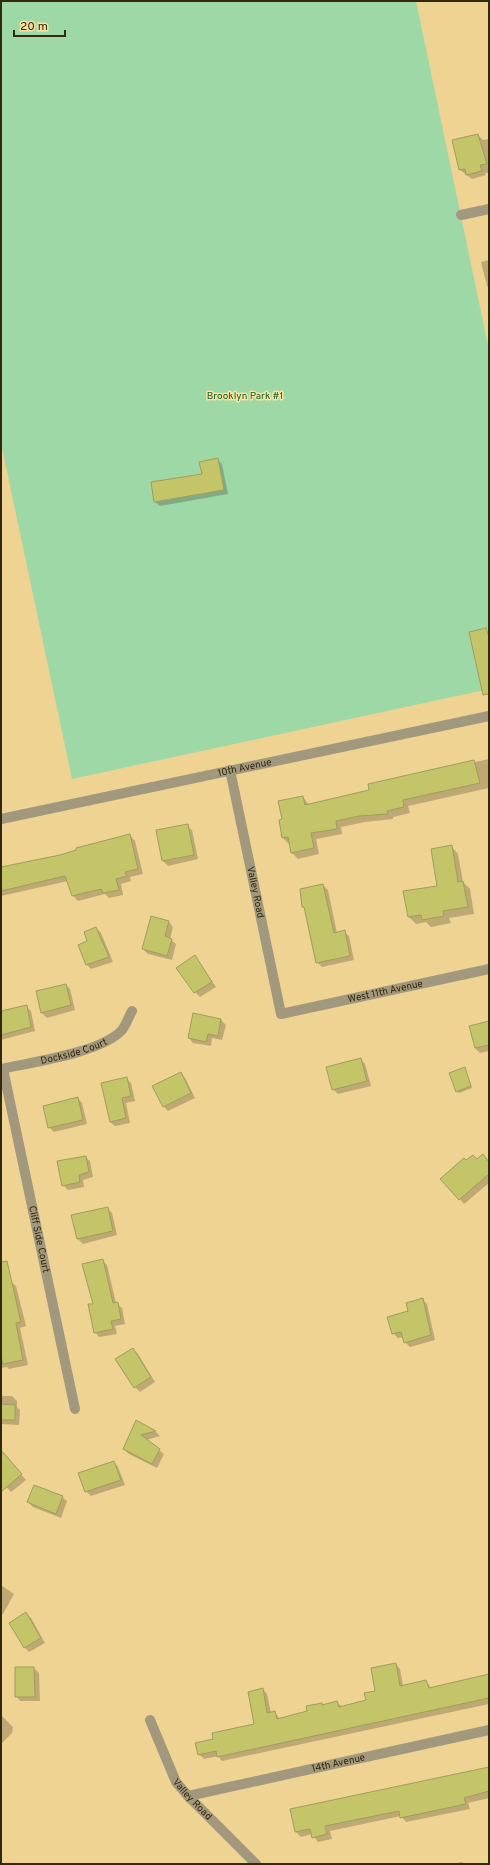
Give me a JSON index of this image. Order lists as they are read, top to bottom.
{
  "streets": {
    "street": [
      "10th Avenue",
      "Valley Road",
      "West 11th Avenue",
      "Dockside Court",
      "Cliff Side Court",
      "14th Avenue"
    ]
  },
  "crossings": [
    ["10th Avenue", "Valley Road"],
    ["Valley Road", "West 11th Avenue"],
    ["Valley Road", "14th Avenue"],
    ["Dockside Court", "Cliff Side Court"]
  ],
  "parks": ["Brooklyn Park #1"],
  "scale_bar": "20 m"
}
